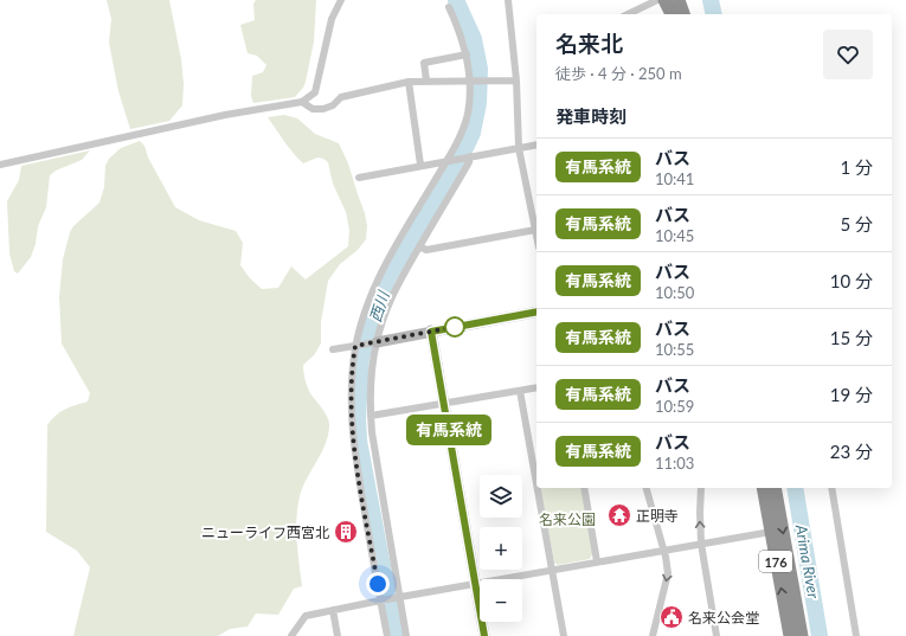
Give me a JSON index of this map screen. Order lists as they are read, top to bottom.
{
  "streets": {
    "highway": ["176"]
  },
  "water": ["西川", "Arima River"],
  "parks": ["名来公園"],
  "places": {
    "temple": ["正明寺"],
    "building": ["ニューライフ西宮北"],
    "public building": ["名来公会堂"]
  },
  "lines": ["bus line 有馬系統"],
  "page": {
    "on_map": "有馬系統",
    "heading": [
      ["名来北", "徒歩 · 4 分 · 250 m"],
      "発車時刻"
    ],
    "list": [
      {
        "mark": "有馬系統",
        "name": "バス",
        "note": "10:41",
        "value": "1 分"
      },
      {
        "mark": "有馬系統",
        "name": "バス",
        "note": "10:45",
        "value": "5 分"
      },
      {
        "mark": "有馬系統",
        "name": "バス",
        "note": "10:50",
        "value": "10 分"
      },
      {
        "mark": "有馬系統",
        "name": "バス",
        "note": "10:55",
        "value": "15 分"
      },
      {
        "mark": "有馬系統",
        "name": "バス",
        "note": "10:59",
        "value": "19 分"
      },
      {
        "mark": "有馬系統",
        "name": "バス",
        "note": "11:03",
        "value": "23 分"
      }
    ],
    "map_buttons": ["+", "−"]
  }
}
